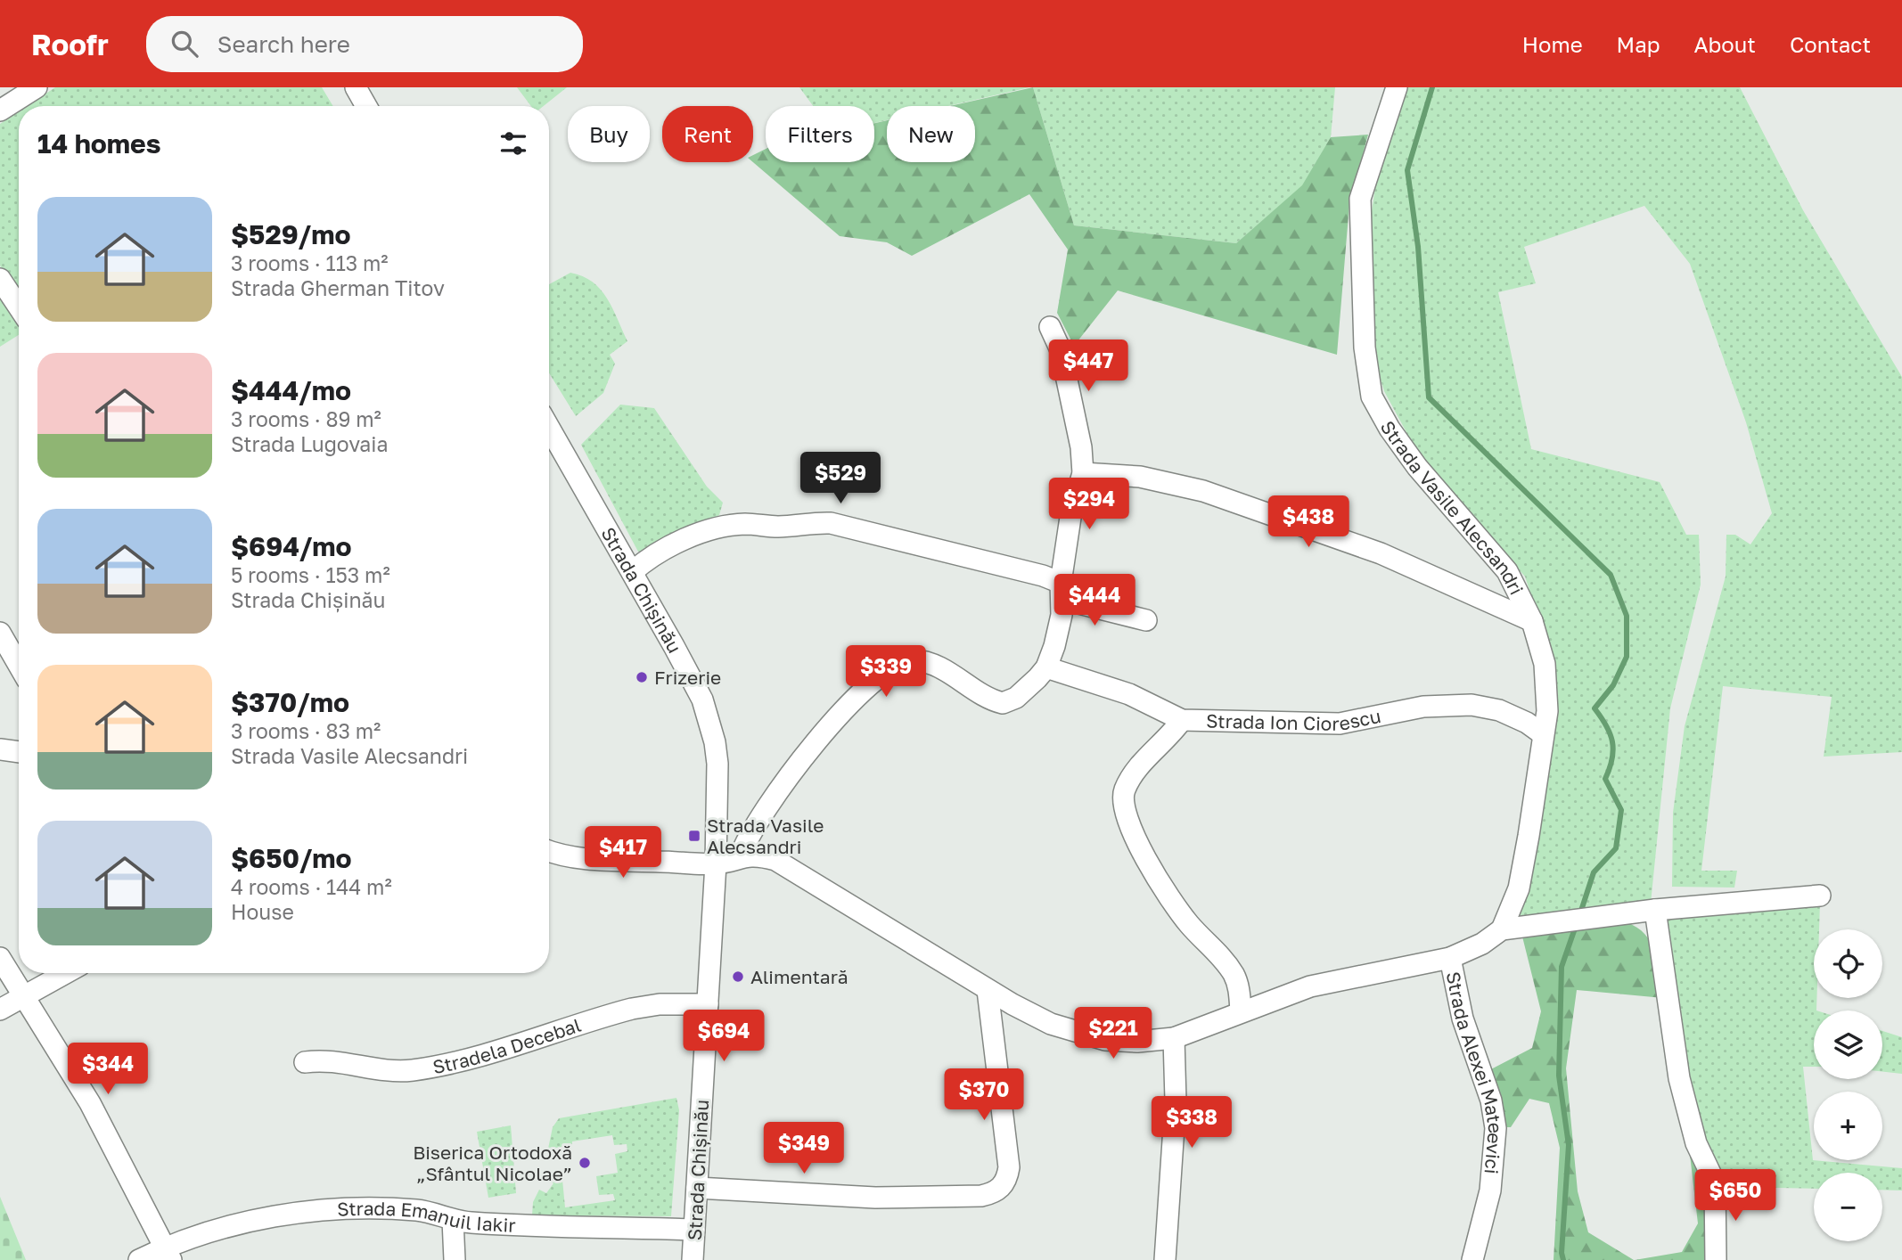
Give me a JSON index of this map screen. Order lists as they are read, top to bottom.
{
  "streets": {
    "street": [
      "Strada Vasile Alecsandri",
      "Strada Chișinău",
      "Strada Ion Ciorescu",
      "Stradela Decebal",
      "Strada Alexei Mateevici",
      "Strada Emanuil Iakir"
    ]
  },
  "crossings": [
    ["Strada Vasile Alecsandri", "Strada Ion Ciorescu"],
    ["Strada Chișinău", "Stradela Decebal"],
    ["Strada Chișinău", "Strada Emanuil Iakir"]
  ],
  "places": {
    "other": ["Frizerie", "Alimentară", "Biserica Ortodoxă „Sfântul Nicolae”"],
    "transit": ["Strada Vasile Alecsandri"]
  },
  "page": {
    "header": "Roofr",
    "search": "Search here",
    "nav": [
      "Home",
      "Map",
      "About",
      "Contact"
    ],
    "chip": [
      "Buy",
      "Rent",
      "Filters",
      "New"
    ],
    "heading": "14 homes",
    "list": [
      {
        "name": "$529/mo",
        "note": "3 rooms · 113 m² · Strada Gherman Titov"
      },
      {
        "name": "$444/mo",
        "note": "3 rooms · 89 m² · Strada Lugovaia"
      },
      {
        "name": "$694/mo",
        "note": "5 rooms · 153 m² · Strada Chișinău"
      },
      {
        "name": "$370/mo",
        "note": "3 rooms · 83 m² · Strada Vasile Alecsandri"
      },
      {
        "name": "$650/mo",
        "note": "4 rooms · 144 m² · House"
      }
    ],
    "price": [
      "$447",
      "$529",
      "$294",
      "$438",
      "$444",
      "$339",
      "$417",
      "$221",
      "$694",
      "$344",
      "$370",
      "$338",
      "$349",
      "$650"
    ],
    "map_buttons": ["+", "−"]
  }
}
